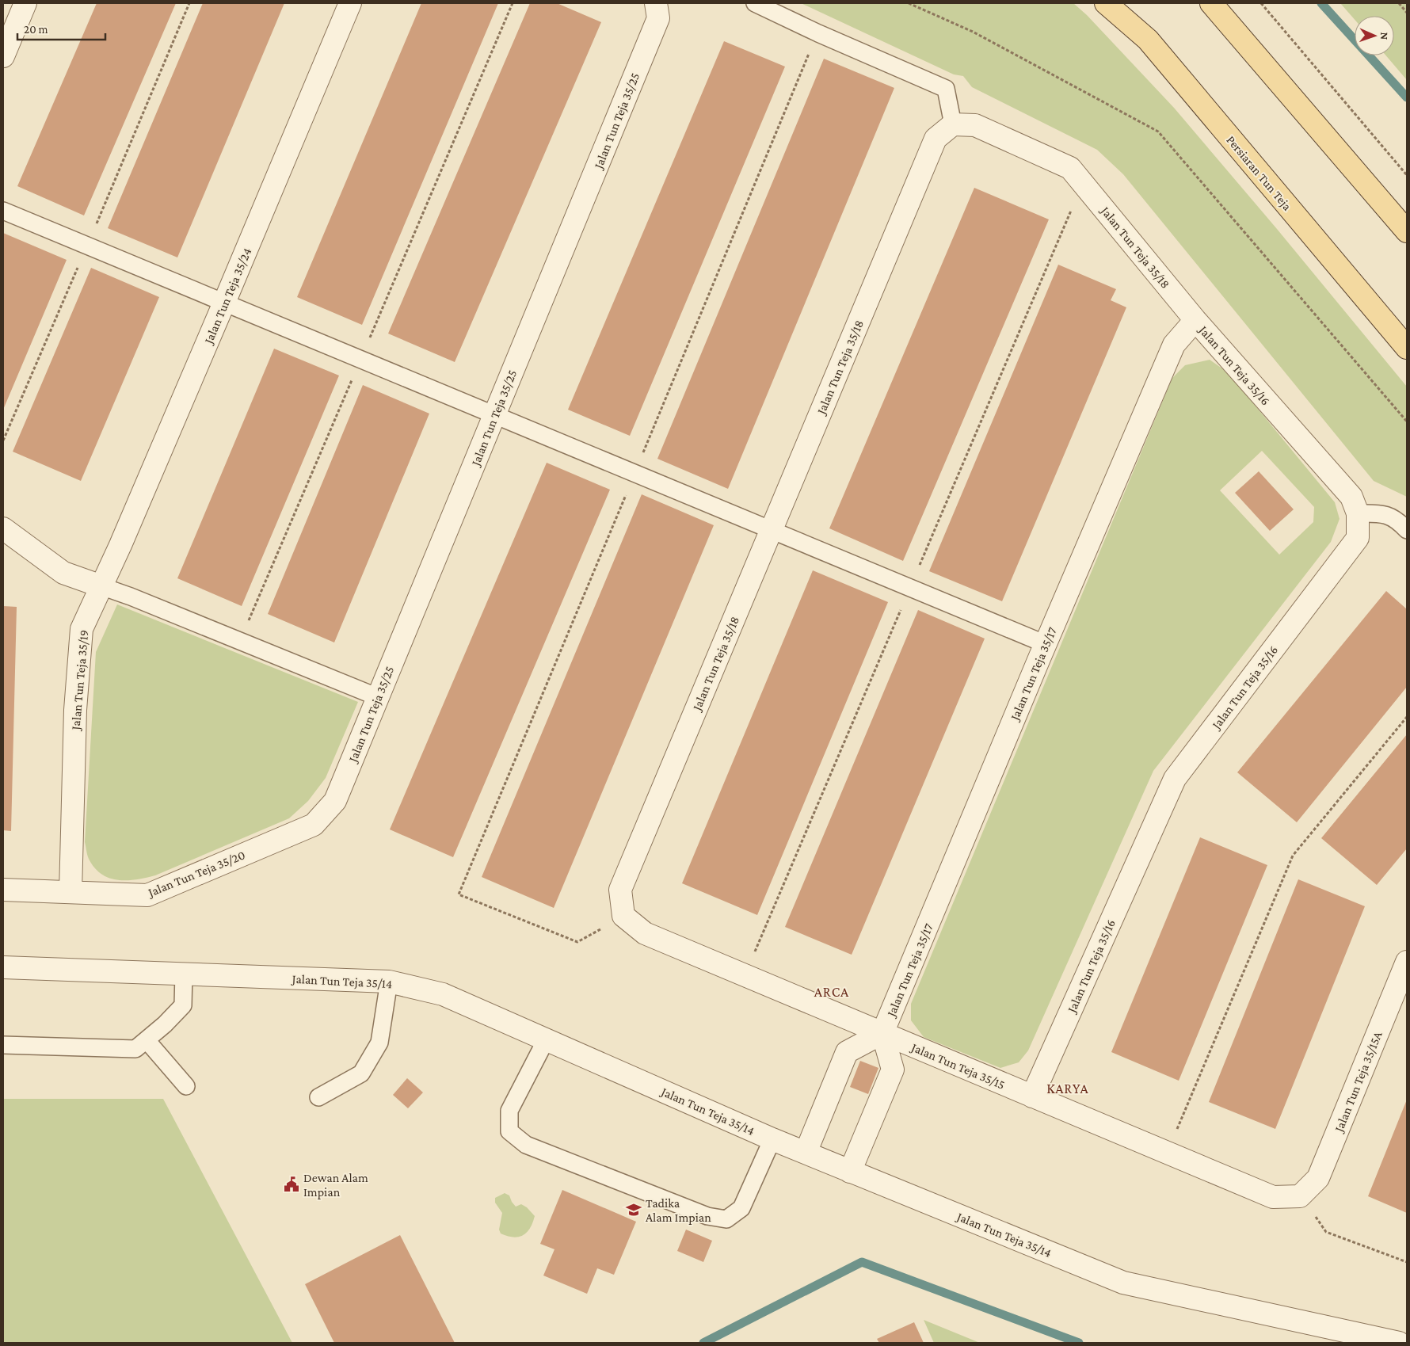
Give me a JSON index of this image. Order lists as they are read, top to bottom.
{
  "streets": {
    "main road": ["Persiaran Tun Teja"],
    "street": [
      "Jalan Tun Teja 35/25",
      "Jalan Tun Teja 35/18",
      "Jalan Tun Teja 35/24",
      "Jalan Tun Teja 35/16",
      "Jalan Tun Teja 35/17",
      "Jalan Tun Teja 35/19",
      "Jalan Tun Teja 35/20",
      "Jalan Tun Teja 35/14",
      "Jalan Tun Teja 35/15",
      "Jalan Tun Teja 35/15A"
    ]
  },
  "crossings": [
    ["Jalan Tun Teja 35/25", "Jalan Tun Teja 35/20"],
    ["Jalan Tun Teja 35/18", "Jalan Tun Teja 35/16"],
    ["Jalan Tun Teja 35/18", "Jalan Tun Teja 35/17"],
    ["Jalan Tun Teja 35/18", "Jalan Tun Teja 35/15"],
    ["Jalan Tun Teja 35/24", "Jalan Tun Teja 35/19"],
    ["Jalan Tun Teja 35/16", "Jalan Tun Teja 35/17"],
    ["Jalan Tun Teja 35/16", "Jalan Tun Teja 35/15"],
    ["Jalan Tun Teja 35/17", "Jalan Tun Teja 35/15"],
    ["Jalan Tun Teja 35/19", "Jalan Tun Teja 35/20"],
    ["Jalan Tun Teja 35/15", "Jalan Tun Teja 35/15A"]
  ],
  "districts": ["ARCA", "KARYA"],
  "places": {
    "public building": ["Dewan Alam Impian"],
    "school or university": ["Tadika Alam Impian"]
  },
  "scale_bar": "20 m",
  "north": "right"
}
